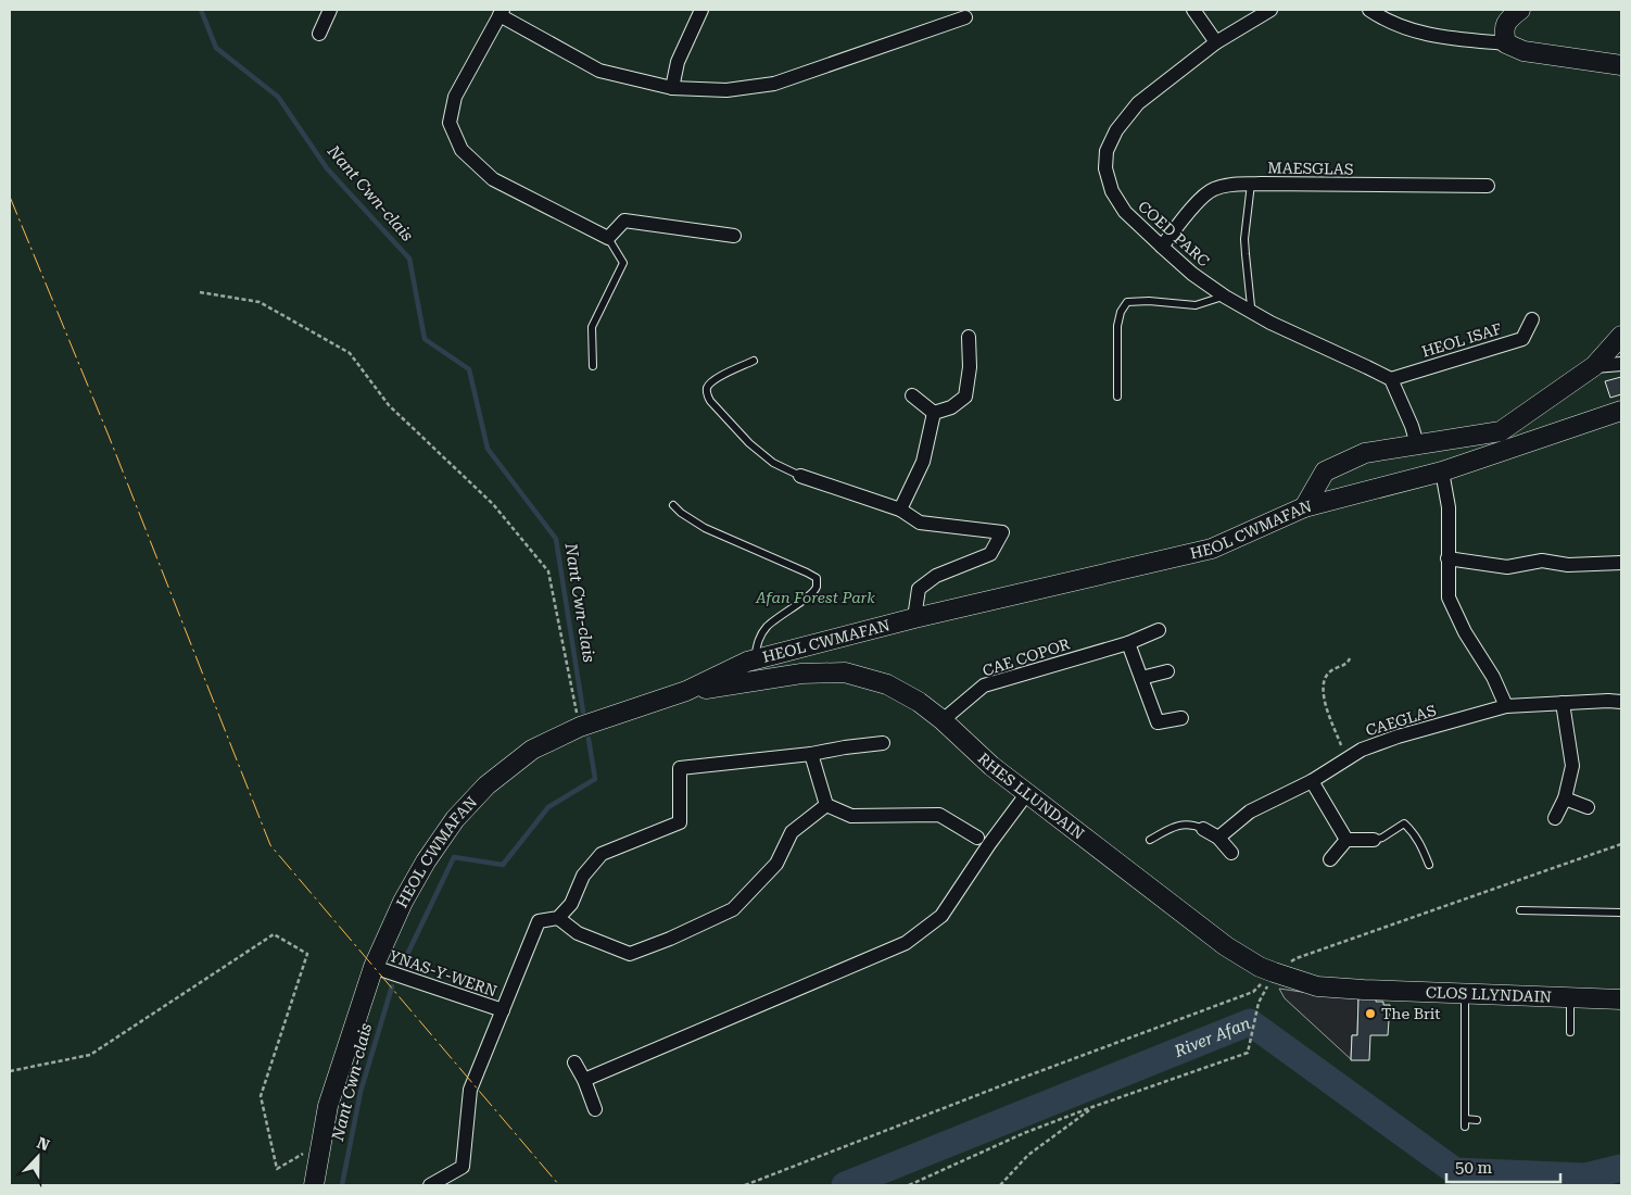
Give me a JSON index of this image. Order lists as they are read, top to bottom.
{
  "streets": {
    "main road": ["HEOL CWMAFAN", "RHES LLUNDAIN", "CLOS LLYNDAIN"],
    "street": [
      "MAESGLAS",
      "COED PARC",
      "HEOL ISAF",
      "CAE COPOR",
      "CAEGLAS",
      "YNAS-Y-WERN"
    ]
  },
  "crossings": [
    ["MAESGLAS", "COED PARC"],
    ["COED PARC", "HEOL ISAF"],
    ["HEOL CWMAFAN", "RHES LLUNDAIN"],
    ["HEOL CWMAFAN", "YNAS-Y-WERN"],
    ["CAE COPOR", "RHES LLUNDAIN"],
    ["RHES LLUNDAIN", "CLOS LLYNDAIN"]
  ],
  "water": ["Nant Cwn-clais", "River Afan"],
  "parks": ["Afan Forest Park"],
  "places": ["The Brit"],
  "scale_bar": "50 m",
  "north": "top"
}
